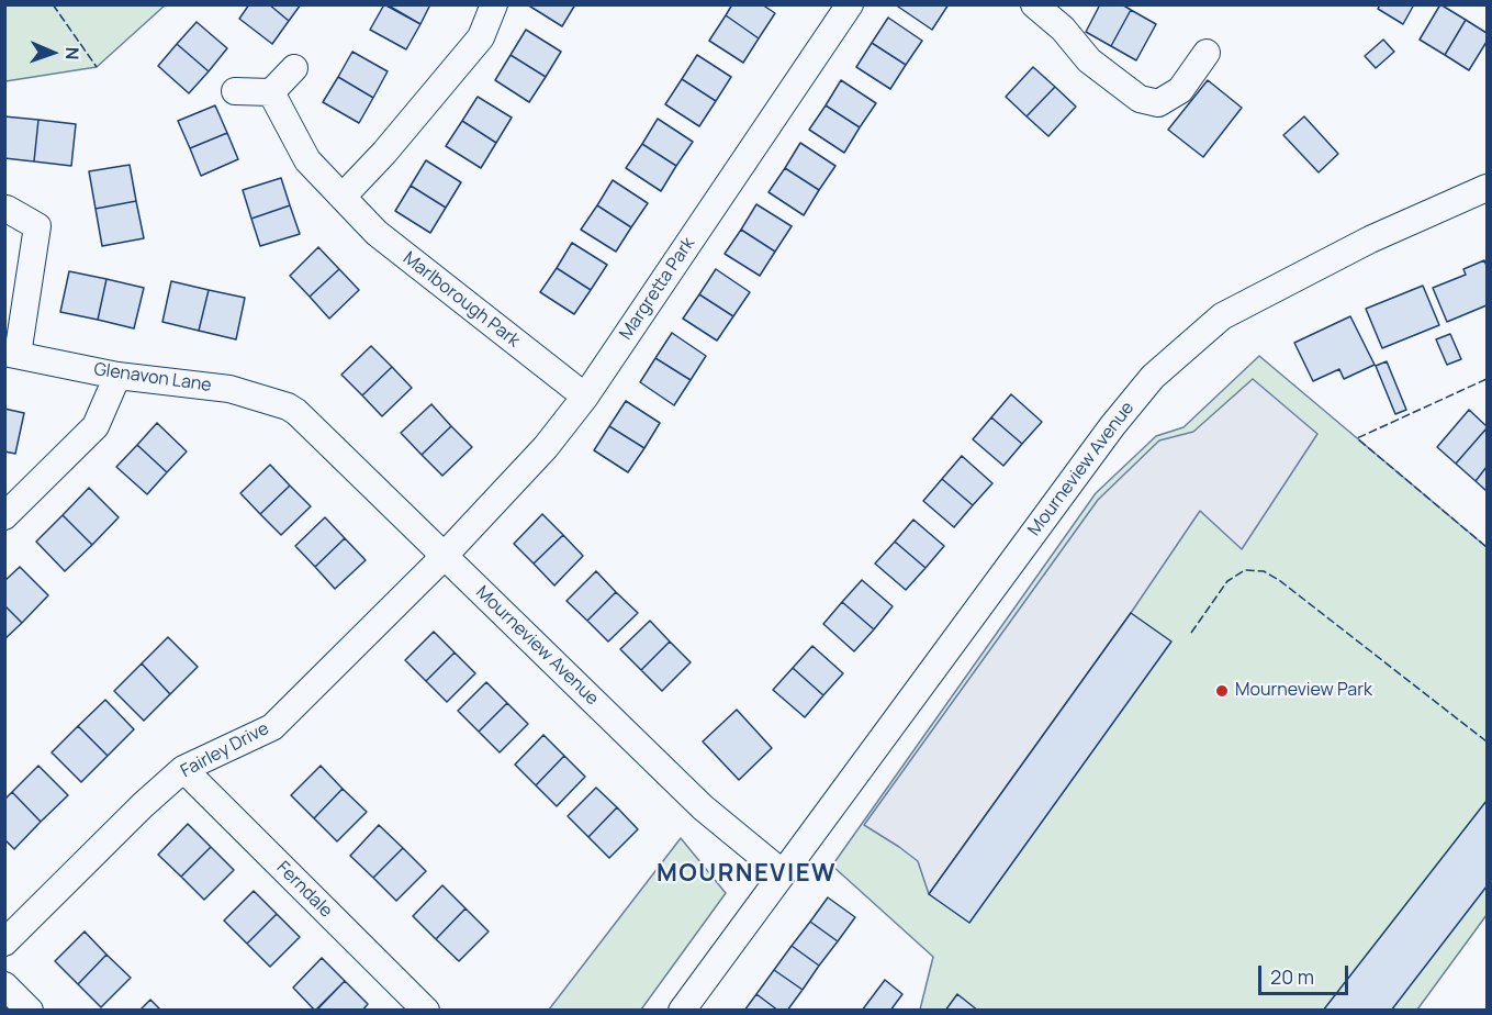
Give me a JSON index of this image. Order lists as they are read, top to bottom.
{
  "streets": {
    "street": [
      "Margretta Park",
      "Marlborough Park",
      "Glenavon Lane",
      "Mourneview Avenue",
      "Fairley Drive",
      "Ferndale"
    ]
  },
  "crossings": [
    ["Margretta Park", "Marlborough Park"],
    ["Margretta Park", "Mourneview Avenue"],
    ["Margretta Park", "Fairley Drive"],
    ["Glenavon Lane", "Mourneview Avenue"],
    ["Mourneview Avenue", "Fairley Drive"],
    ["Fairley Drive", "Ferndale"]
  ],
  "districts": ["MOURNEVIEW"],
  "places": ["Mourneview Park"],
  "scale_bar": "20 m",
  "north": "right"
}
